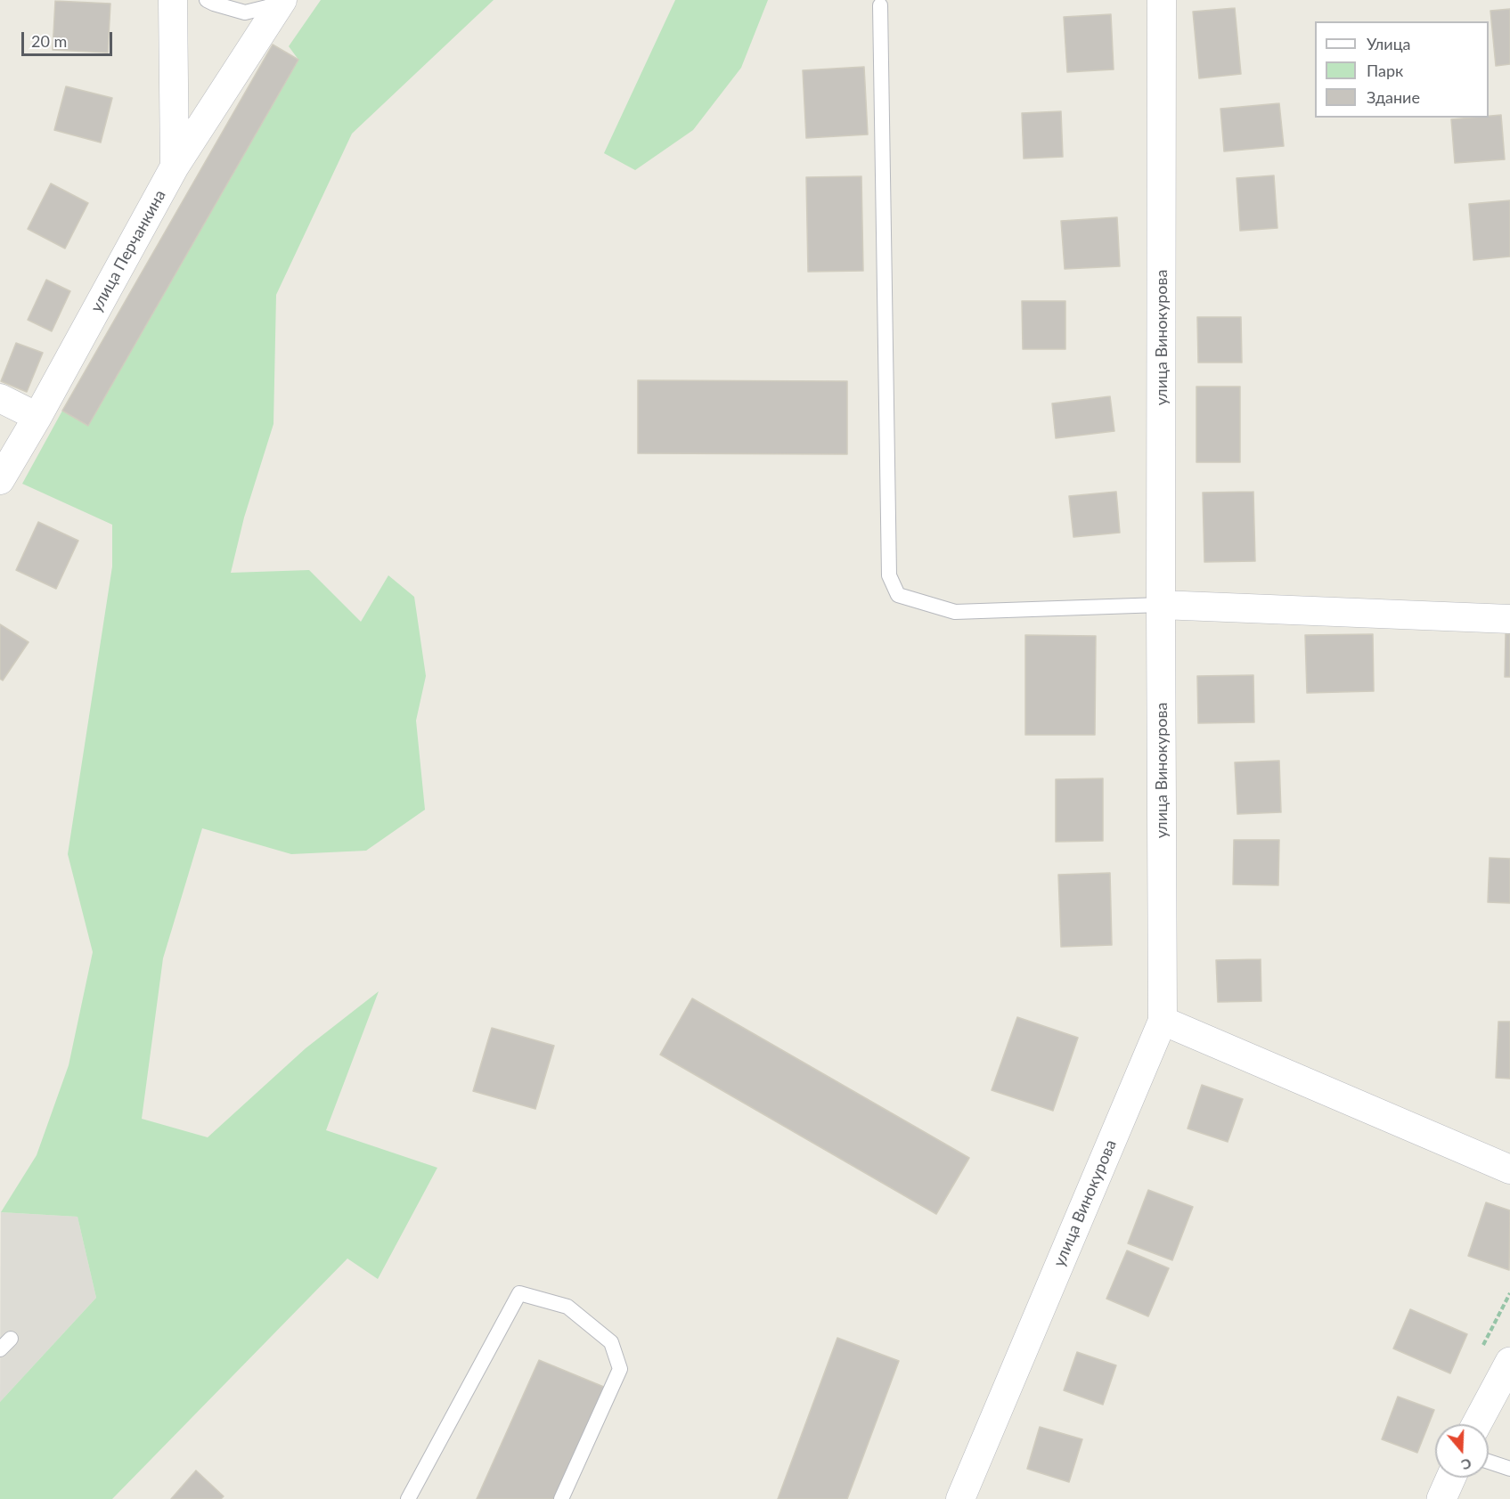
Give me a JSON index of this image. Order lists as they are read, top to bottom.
{
  "streets": {
    "street": ["улица Перчанкина", "улица Винокурова"]
  },
  "legend": ["Улица", "Парк", "Здание"],
  "scale_bar": "20 m",
  "north": "bottom"
}
